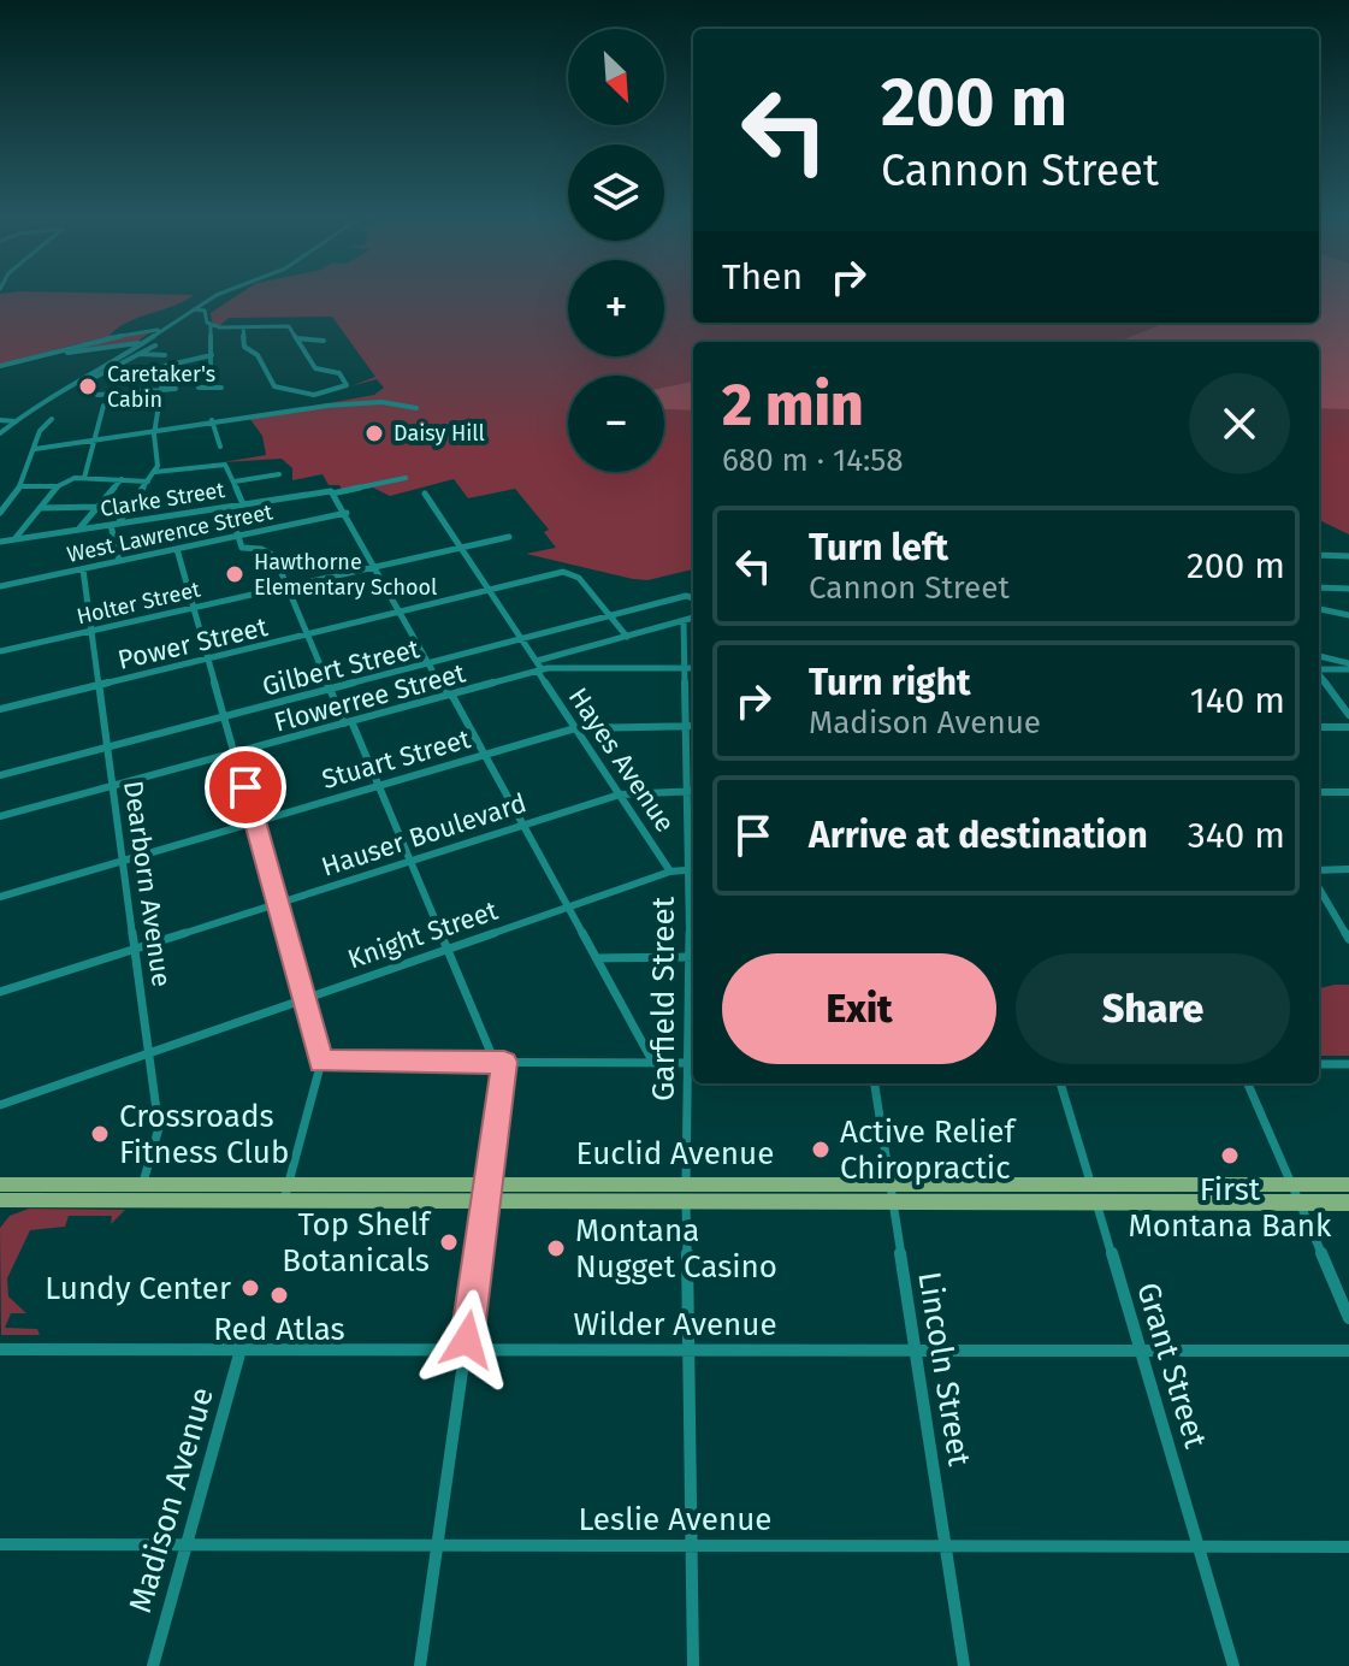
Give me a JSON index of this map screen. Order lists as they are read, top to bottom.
{
  "streets": {
    "highway": ["Euclid Avenue"],
    "street": [
      "Clarke Street",
      "West Lawrence Street",
      "Holter Street",
      "Power Street",
      "Gilbert Street",
      "Flowerree Street",
      "Stuart Street",
      "Hayes Avenue",
      "Hauser Boulevard",
      "Dearborn Avenue",
      "Knight Street",
      "Garfield Street",
      "Wilder Avenue",
      "Grant Street",
      "Lincoln Street",
      "Madison Avenue",
      "Leslie Avenue"
    ]
  },
  "crossings": [
    ["West Lawrence Street", "Dearborn Avenue"],
    ["Holter Street", "Hayes Avenue"],
    ["Holter Street", "Dearborn Avenue"],
    ["Power Street", "Gilbert Street"],
    ["Power Street", "Hayes Avenue"],
    ["Power Street", "Dearborn Avenue"],
    ["Gilbert Street", "Hayes Avenue"],
    ["Gilbert Street", "Dearborn Avenue"],
    ["Flowerree Street", "Hayes Avenue"],
    ["Flowerree Street", "Dearborn Avenue"],
    ["Flowerree Street", "Garfield Street"],
    ["Stuart Street", "Hayes Avenue"],
    ["Stuart Street", "Dearborn Avenue"],
    ["Stuart Street", "Garfield Street"],
    ["Hayes Avenue", "Hauser Boulevard"],
    ["Hayes Avenue", "Knight Street"],
    ["Hauser Boulevard", "Dearborn Avenue"],
    ["Hauser Boulevard", "Garfield Street"],
    ["Dearborn Avenue", "Knight Street"],
    ["Dearborn Avenue", "Euclid Avenue"],
    ["Knight Street", "Garfield Street"],
    ["Garfield Street", "Euclid Avenue"],
    ["Garfield Street", "Wilder Avenue"],
    ["Garfield Street", "Leslie Avenue"],
    ["Euclid Avenue", "Grant Street"],
    ["Euclid Avenue", "Lincoln Street"],
    ["Wilder Avenue", "Grant Street"],
    ["Wilder Avenue", "Lincoln Street"],
    ["Wilder Avenue", "Madison Avenue"],
    ["Grant Street", "Leslie Avenue"],
    ["Lincoln Street", "Leslie Avenue"],
    ["Madison Avenue", "Leslie Avenue"]
  ],
  "places": [
    "Caretaker's Cabin",
    "Daisy Hill",
    "Hawthorne Elementary School",
    "Crossroads Fitness Club",
    "Active Relief Chiropractic",
    "First Montana Bank",
    "Top Shelf Botanicals",
    "Montana Nugget Casino",
    "Lundy Center",
    "Red Atlas"
  ],
  "north": "bottom right",
  "page": {
    "map_buttons": ["+", "−"],
    "turn": ["200 m", "Cannon Street"],
    "then": "Then",
    "heading": ["2 min", "680 m · 14:58"],
    "list": [
      {
        "name": "Turn left",
        "note": "Cannon Street",
        "value": "200 m"
      },
      {
        "name": "Turn right",
        "note": "Madison Avenue",
        "value": "140 m"
      },
      {
        "name": "Arrive at destination",
        "value": "340 m"
      }
    ],
    "buttons": ["Exit", "Share"]
  }
}
